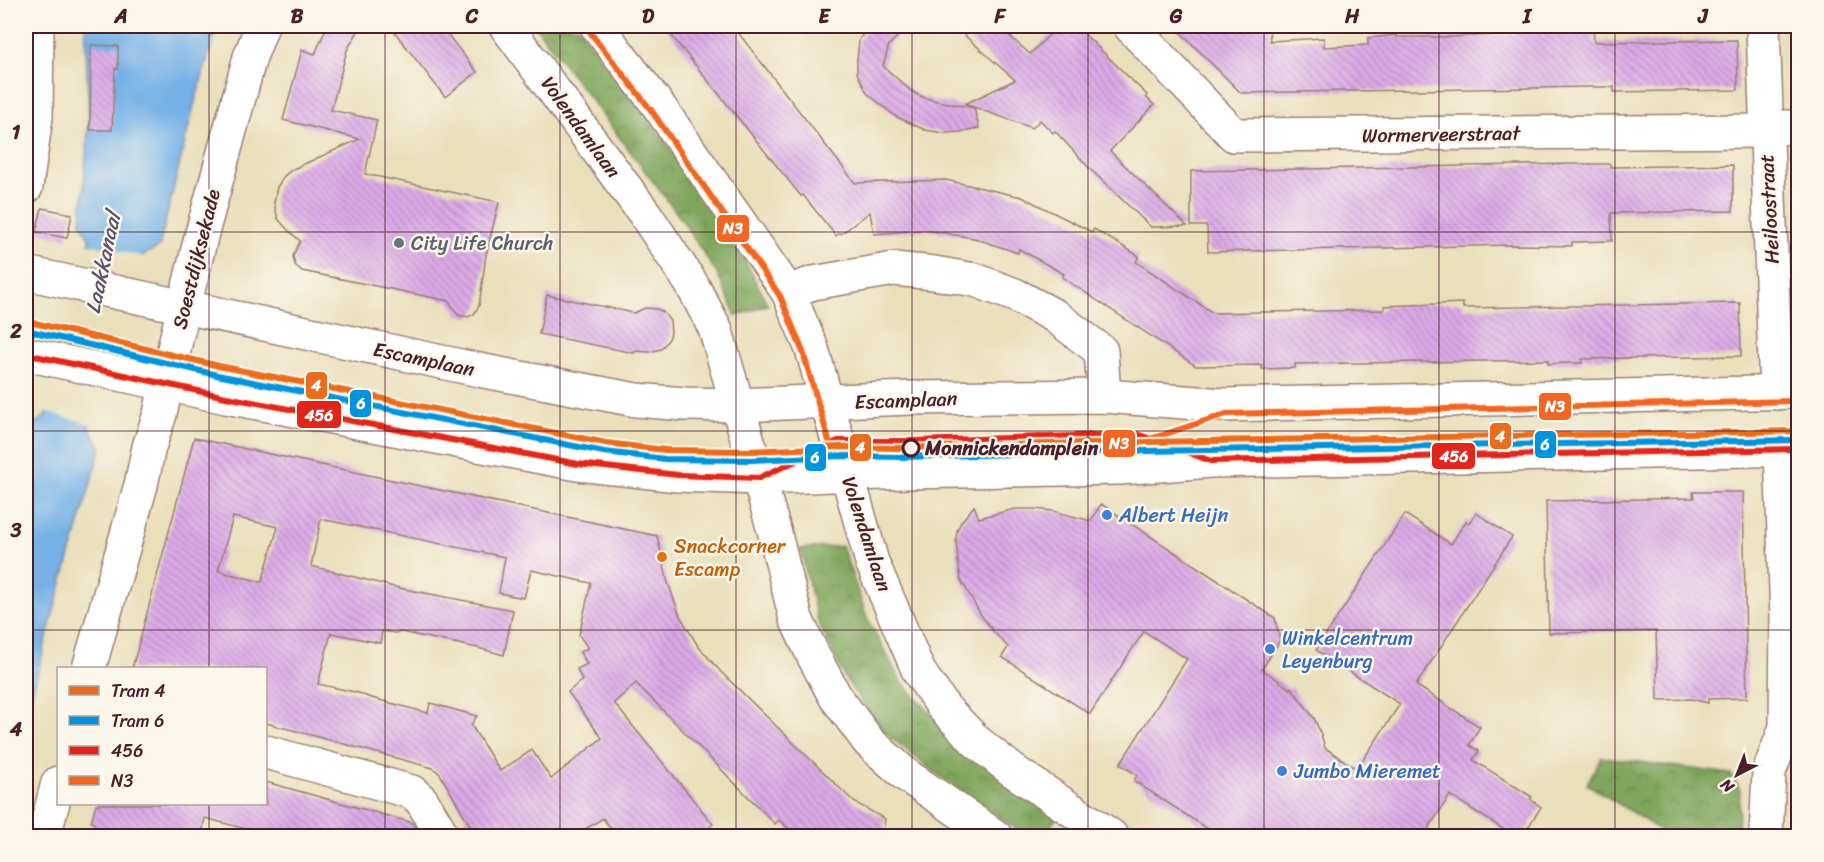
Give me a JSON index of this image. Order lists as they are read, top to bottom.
{
  "streets": {
    "street": [
      "Volendamlaan",
      "Wormerveerstraat",
      "Heiloostraat",
      "Soestdijksekade",
      "Escamplaan"
    ]
  },
  "crossings": [
    ["Volendamlaan", "Escamplaan"],
    ["Wormerveerstraat", "Heiloostraat"],
    ["Heiloostraat", "Escamplaan"],
    ["Soestdijksekade", "Escamplaan"]
  ],
  "water": ["Laakkanaal"],
  "places": [
    "City Life Church",
    "Monnickendamplein",
    "Albert Heijn",
    "Snackcorner Escamp",
    "Winkelcentrum Leyenburg",
    "Jumbo Mieremet"
  ],
  "lines": [
    "transit line N3",
    "tram line 4",
    "tram line 6",
    "transit line 456"
  ],
  "legend": [
    "Tram 4",
    "Tram 6",
    "456",
    "N3"
  ],
  "north": "bottom left",
  "grid": {
    "columns": [
      "A",
      "B",
      "C",
      "D",
      "E",
      "F",
      "G",
      "H",
      "I",
      "J"
    ],
    "rows": [
      "1",
      "2",
      "3",
      "4"
    ]
  }
}
